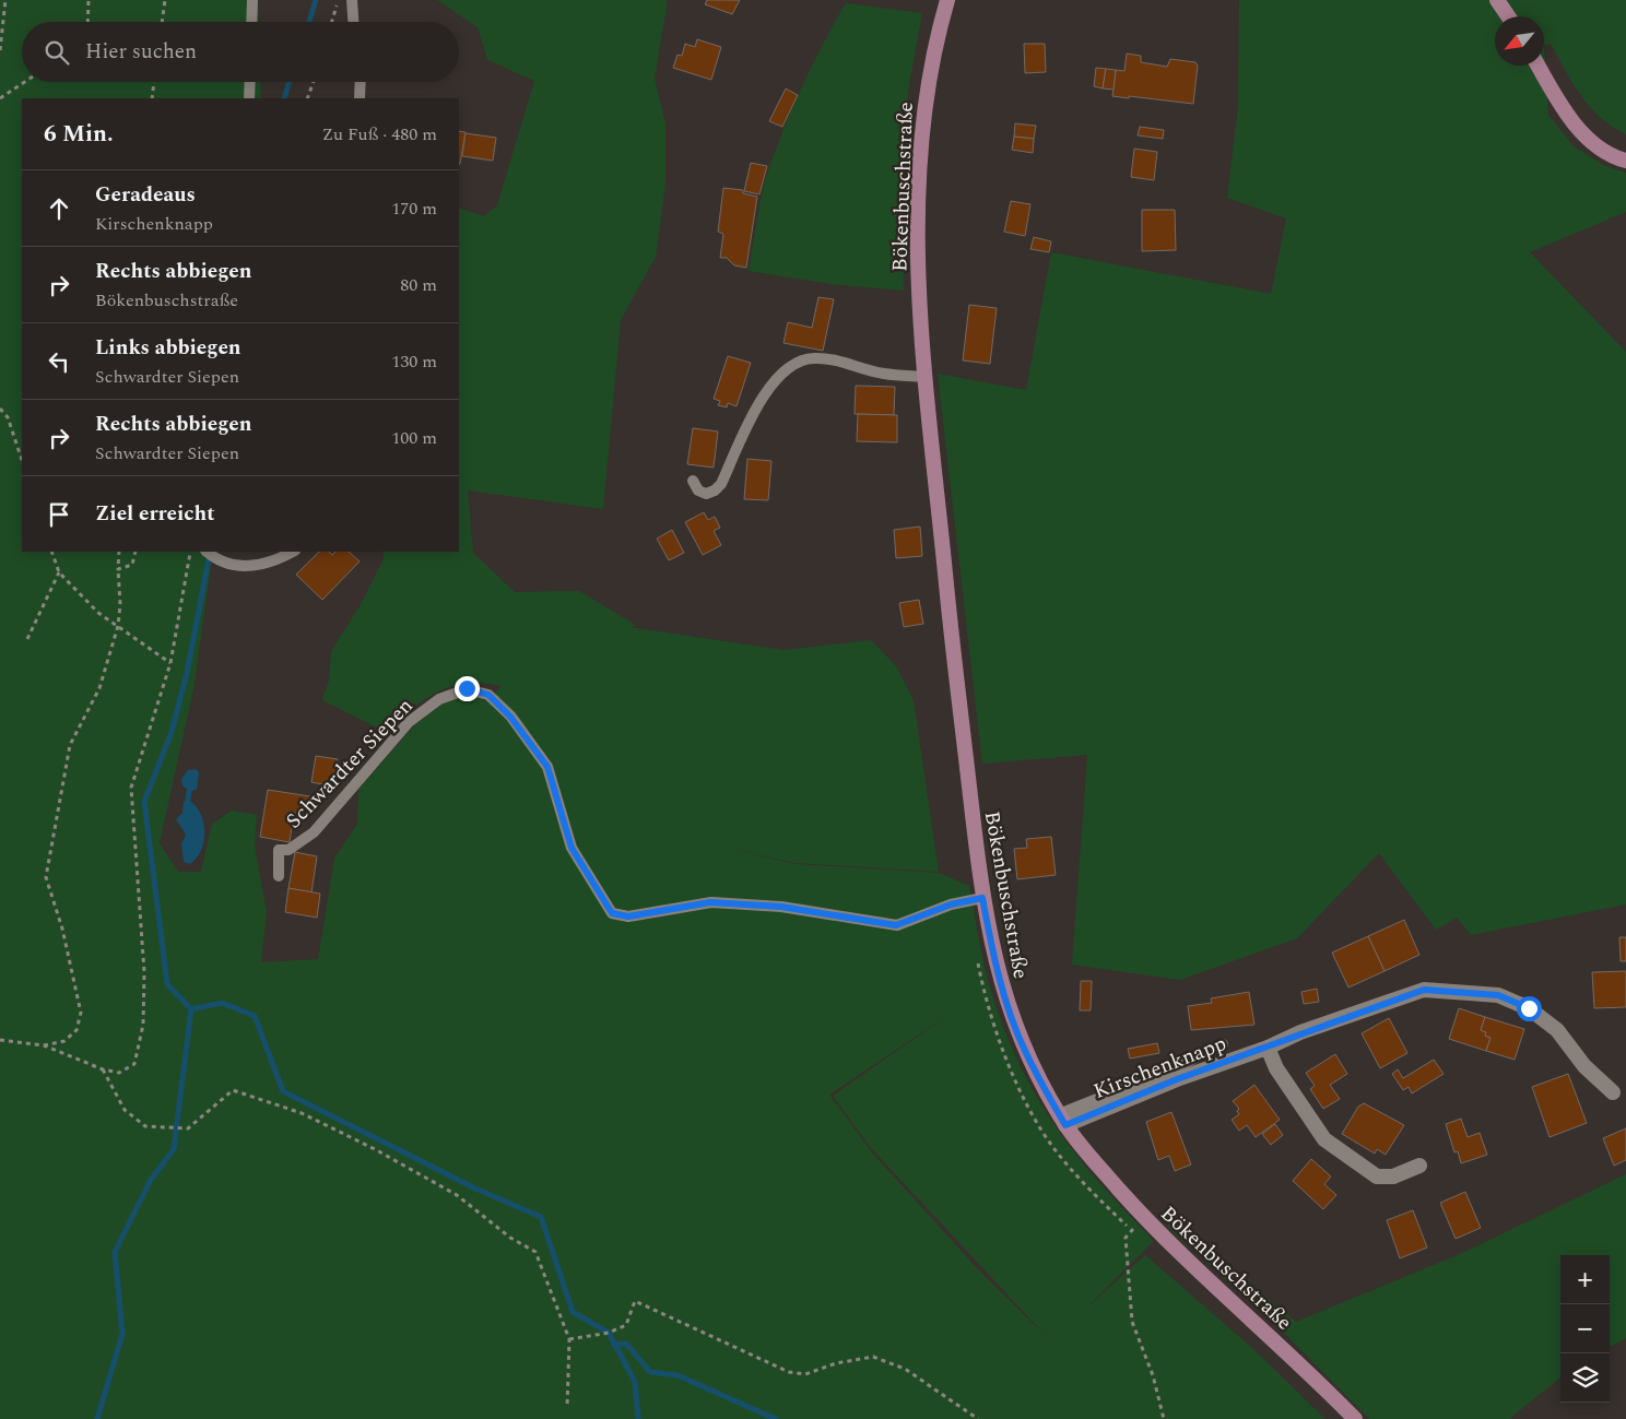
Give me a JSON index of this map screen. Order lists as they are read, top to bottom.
{
  "streets": {
    "main road": ["Bökenbuschstraße"],
    "street": ["Kirschenknapp"],
    "lane": ["Schwardter Siepen"]
  },
  "crossings": [
    ["Bökenbuschstraße", "Schwardter Siepen"],
    ["Bökenbuschstraße", "Kirschenknapp"]
  ],
  "north": "bottom left",
  "page": {
    "search": "Hier suchen",
    "heading": ["6 Min.", "Zu Fuß · 480 m"],
    "list": [
      ["Geradeaus", "Kirschenknapp", "170 m"],
      ["Rechts abbiegen", "Bökenbuschstraße", "80 m"],
      ["Links abbiegen", "Schwardter Siepen", "130 m"],
      ["Rechts abbiegen", "Schwardter Siepen", "100 m"],
      "Ziel erreicht"
    ],
    "map_buttons": ["+", "−"]
  }
}
